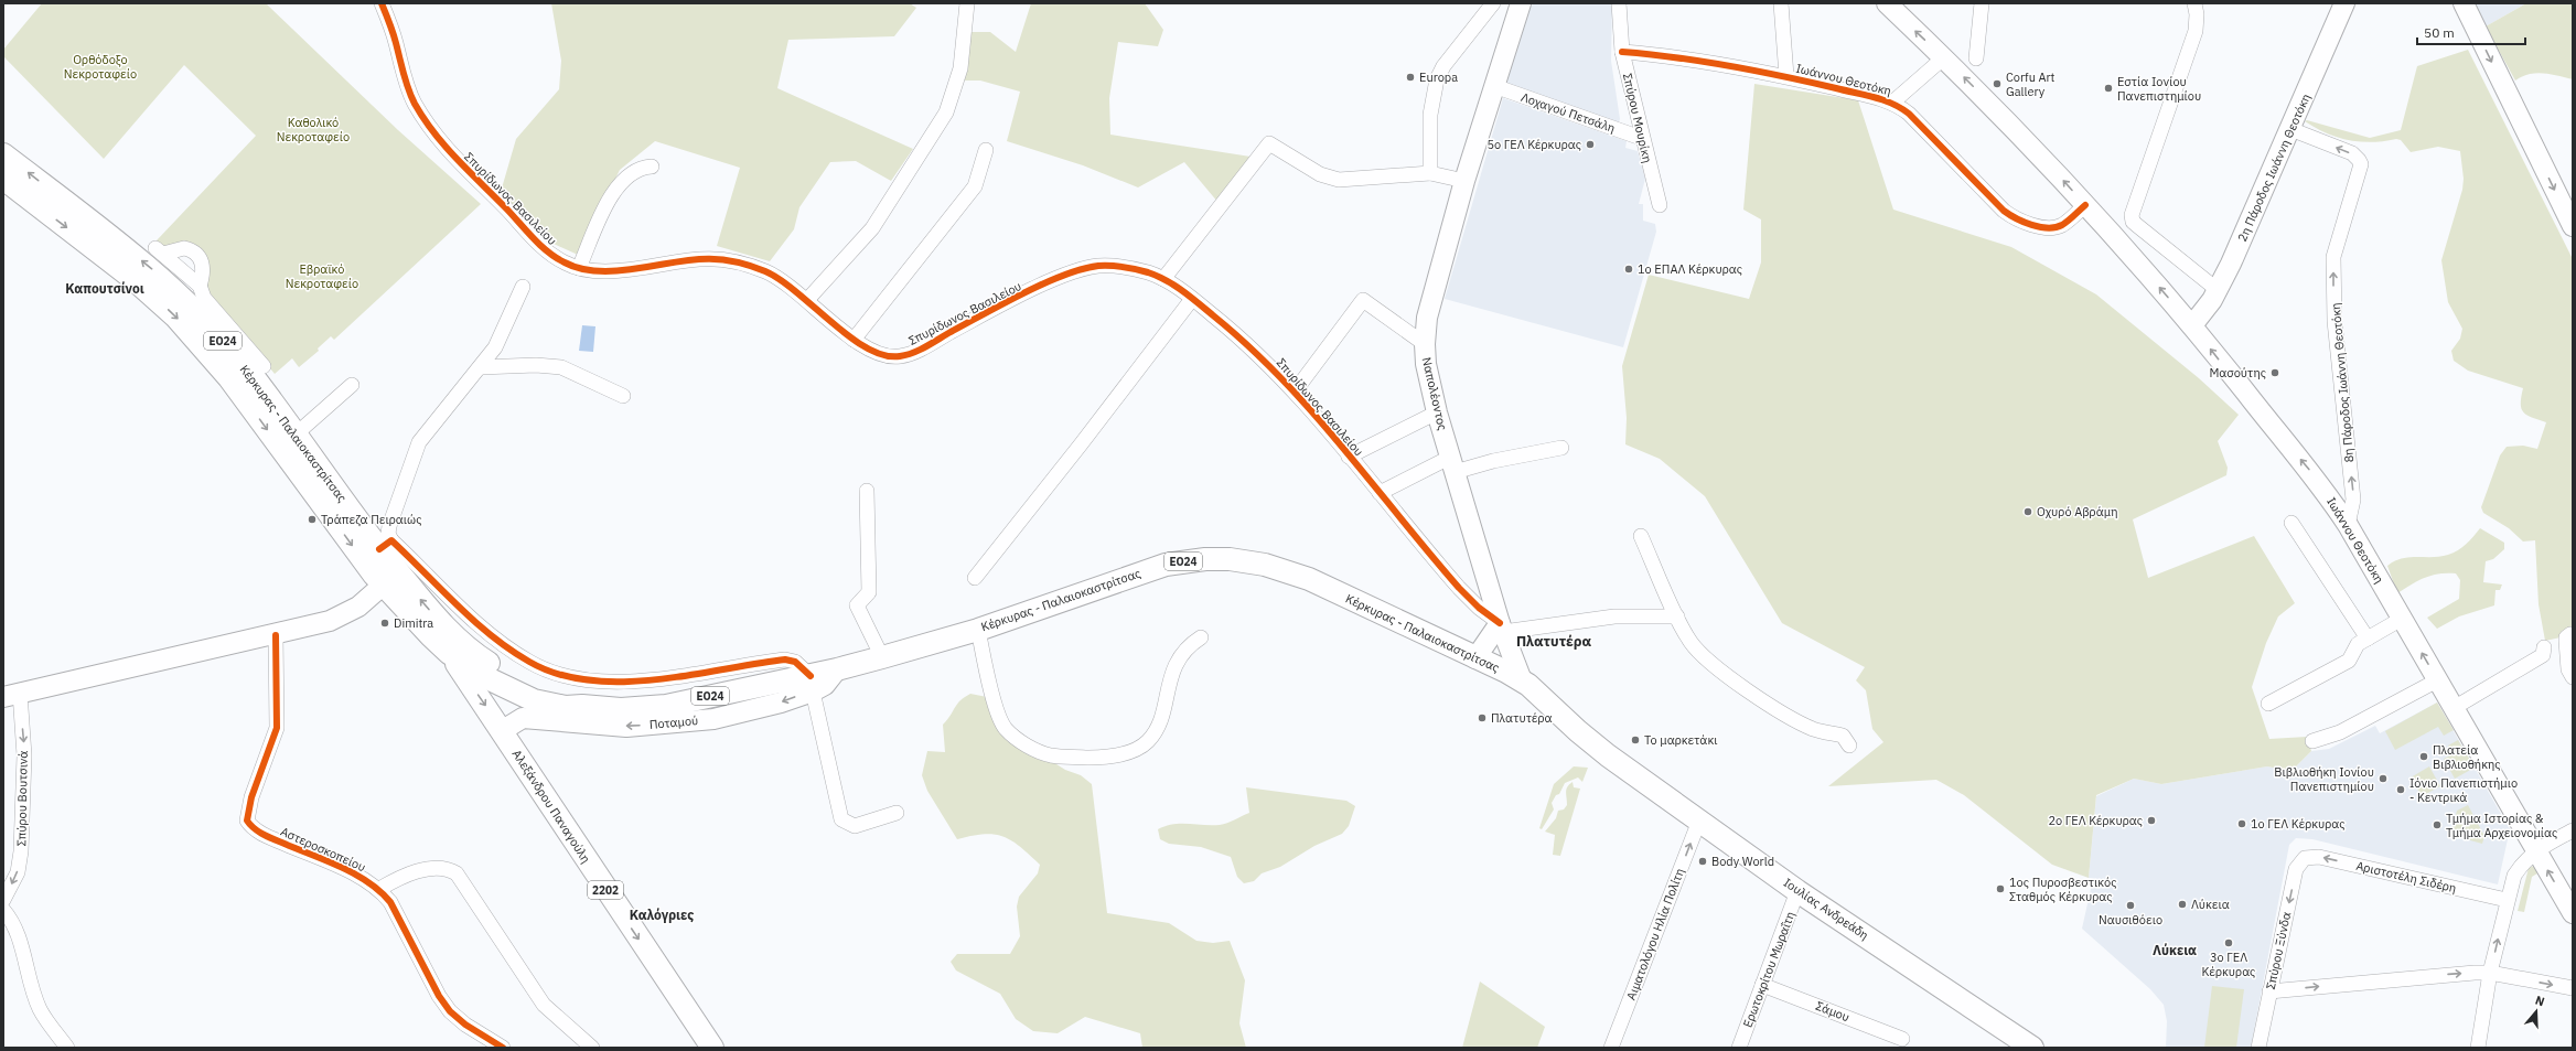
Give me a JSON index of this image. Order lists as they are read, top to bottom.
{
  "streets": {
    "main road": [
      "ΕΟ24",
      "Κέρκυρας - Παλαιοκαστρίτσας",
      "Αλεξάνδρου Παναγούλη",
      "2202",
      "Ιουλίας Ανδρεάδη"
    ],
    "street": [
      "Ιωάννου Θεοτόκη",
      "Λοχαγού Πετσάλη",
      "Σπύρου Μουρίκη",
      "2η Πάροδος Ιωάννη Θεοτόκη",
      "Σπυρίδωνος Βασιλείου",
      "8η Πάροδος Ιωάννη Θεοτόκη",
      "Ναπολέοντος",
      "Ποταμού",
      "Σπύρου Βουτσινά",
      "Αστεροσκοπείου",
      "Αριστοτέλη Σιδέρη",
      "Αιματολόγου Ηλία Πολίτη",
      "Σπύρου Ξύνδα",
      "Ερωτοκρίτου Μωραΐτη",
      "Σάμου"
    ]
  },
  "crossings": [
    ["Ιωάννου Θεοτόκη", "Σπύρου Μουρίκη"],
    ["Ιωάννου Θεοτόκη", "2η Πάροδος Ιωάννη Θεοτόκη"],
    ["Ιωάννου Θεοτόκη", "8η Πάροδος Ιωάννη Θεοτόκη"],
    ["Λοχαγού Πετσάλη", "Σπύρου Μουρίκη"],
    ["Λοχαγού Πετσάλη", "Ναπολέοντος"],
    ["2η Πάροδος Ιωάννη Θεοτόκη", "8η Πάροδος Ιωάννη Θεοτόκη"],
    ["Σπυρίδωνος Βασιλείου", "Ναπολέοντος"],
    ["Ναπολέοντος", "Κέρκυρας - Παλαιοκαστρίτσας"],
    ["Ναπολέοντος", "Ιουλίας Ανδρεάδη"],
    ["Κέρκυρας - Παλαιοκαστρίτσας", "Ποταμού"],
    ["Κέρκυρας - Παλαιοκαστρίτσας", "Αλεξάνδρου Παναγούλη"],
    ["Κέρκυρας - Παλαιοκαστρίτσας", "Ιουλίας Ανδρεάδη"],
    ["Ποταμού", "Αλεξάνδρου Παναγούλη"],
    ["Αριστοτέλη Σιδέρη", "Σπύρου Ξύνδα"],
    ["Ιουλίας Ανδρεάδη", "Αιματολόγου Ηλία Πολίτη"],
    ["Ιουλίας Ανδρεάδη", "Ερωτοκρίτου Μωραΐτη"],
    ["Ερωτοκρίτου Μωραΐτη", "Σάμου"]
  ],
  "one_way": [
    "Ιωάννου Θεοτόκη",
    "8η Πάροδος Ιωάννη Θεοτόκη",
    "Ποταμού",
    "Σπύρου Βουτσινά",
    "Αλεξάνδρου Παναγούλη",
    "Αιματολόγου Ηλία Πολίτη",
    "Σπύρου Ξύνδα"
  ],
  "districts": [
    "Καπουτσίνοι",
    "Πλατυτέρα",
    "Καλόγριες",
    "Λύκεια"
  ],
  "parks": ["Ορθόδοξο Νεκροταφείο", "Καθολικό Νεκροταφείο", "Εβραϊκό Νεκροταφείο"],
  "places": [
    "Europa",
    "Corfu Art Gallery",
    "Εστία Ιονίου Πανεπιστημίου",
    "5ο ΓΕΛ Κέρκυρας",
    "1ο ΕΠΑΛ Κέρκυρας",
    "Μασούτης",
    "Οχυρό Αβράμη",
    "Τράπεζα Πειραιώς",
    "Dimitra",
    "Πλατυτέρα",
    "Το μαρκετάκι",
    "Πλατεία Βιβλιοθήκης",
    "Βιβλιοθήκη Ιονίου Πανεπιστημίου",
    "Ιόνιο Πανεπιστήμιο - Κεντρικά",
    "2ο ΓΕΛ Κέρκυρας",
    "1ο ΓΕΛ Κέρκυρας",
    "Τμήμα Ιστορίας & Τμήμα Αρχειονομίας",
    "Body World",
    "1ος Πυροσβεστικός Σταθμός Κέρκυρας",
    "Λύκεια",
    "Ναυσιθόειο",
    "3ο ΓΕΛ Κέρκυρας"
  ],
  "scale_bar": "50 m",
  "north": "top"
}
